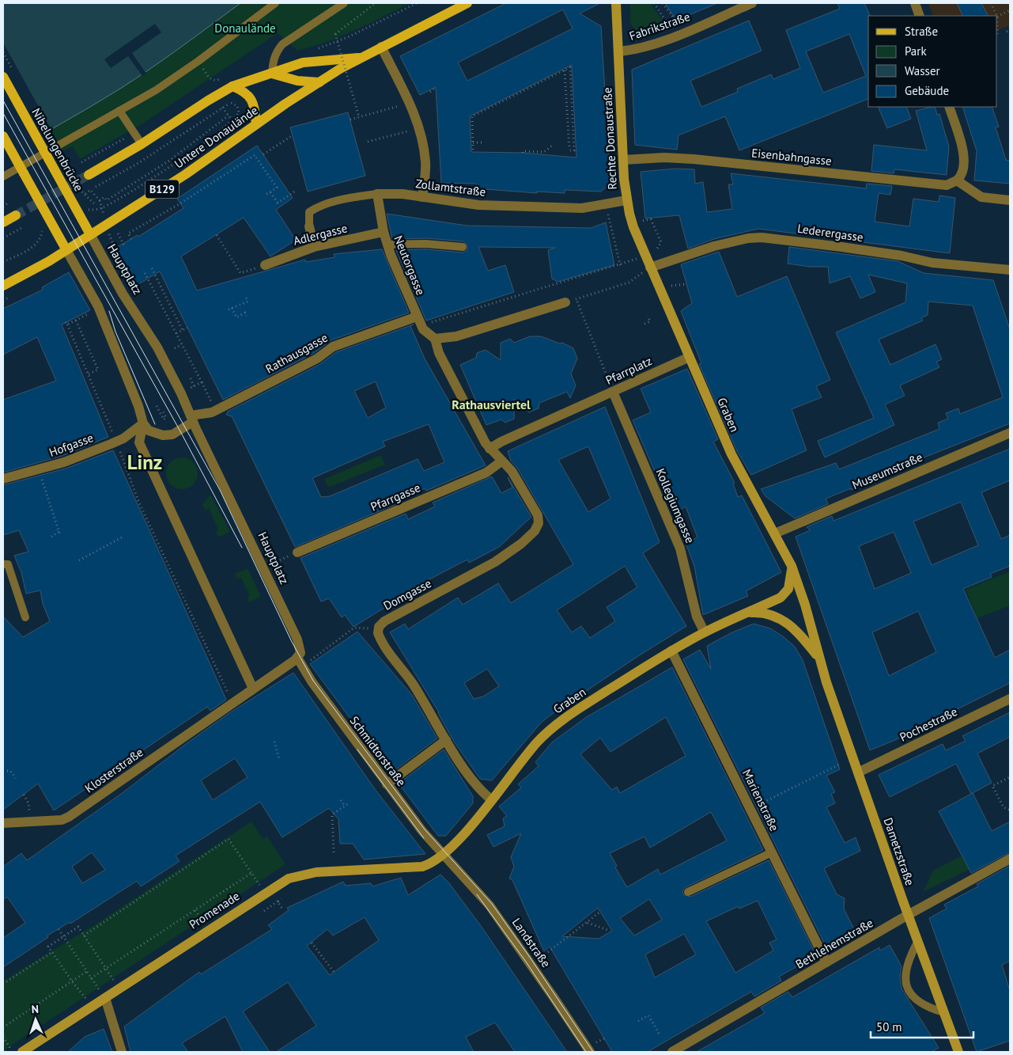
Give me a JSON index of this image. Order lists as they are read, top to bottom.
{
  "streets": {
    "main road": [
      "Untere Donaulände",
      "Rechte Donaustraße",
      "Nibelungenbrücke",
      "B129",
      "Graben",
      "Dametzstraße",
      "Promenade"
    ],
    "street": [
      "Fabrikstraße",
      "Eisenbahngasse",
      "Zollamtstraße",
      "Lederergasse",
      "Adlergasse",
      "Neutorgasse",
      "Hauptplatz",
      "Rathausgasse",
      "Pfarrplatz",
      "Hofgasse",
      "Museumstraße",
      "Pfarrgasse",
      "Kollegiumgasse",
      "Domgasse",
      "Pochestraße",
      "Schmidtorstraße",
      "Klosterstraße",
      "Marienstraße",
      "Landstraße",
      "Bethlehemstraße"
    ]
  },
  "crossings": [
    ["Fabrikstraße", "Rechte Donaustraße"],
    ["Untere Donaulände", "Nibelungenbrücke"],
    ["Untere Donaulände", "B129"],
    ["Untere Donaulände", "Hauptplatz"],
    ["Rechte Donaustraße", "Eisenbahngasse"],
    ["Rechte Donaustraße", "Zollamtstraße"],
    ["Rechte Donaustraße", "Lederergasse"],
    ["Nibelungenbrücke", "Hauptplatz"],
    ["Zollamtstraße", "Adlergasse"],
    ["Zollamtstraße", "Neutorgasse"],
    ["Adlergasse", "Neutorgasse"],
    ["Neutorgasse", "Rathausgasse"],
    ["Hauptplatz", "Rathausgasse"],
    ["Hauptplatz", "Schmidtorstraße"],
    ["Pfarrplatz", "Graben"],
    ["Pfarrplatz", "Kollegiumgasse"],
    ["Graben", "Museumstraße"],
    ["Graben", "Kollegiumgasse"],
    ["Graben", "Domgasse"],
    ["Graben", "Schmidtorstraße"],
    ["Graben", "Marienstraße"],
    ["Graben", "Dametzstraße"],
    ["Graben", "Promenade"],
    ["Graben", "Landstraße"],
    ["Pfarrgasse", "Domgasse"],
    ["Pochestraße", "Dametzstraße"],
    ["Schmidtorstraße", "Promenade"],
    ["Schmidtorstraße", "Landstraße"],
    ["Marienstraße", "Bethlehemstraße"],
    ["Dametzstraße", "Bethlehemstraße"],
    ["Promenade", "Landstraße"]
  ],
  "districts": ["Rathausviertel", "Linz"],
  "parks": ["Donaulände"],
  "legend": [
    "Straße",
    "Park",
    "Wasser",
    "Gebäude"
  ],
  "scale_bar": "50 m",
  "north": "top"
}
